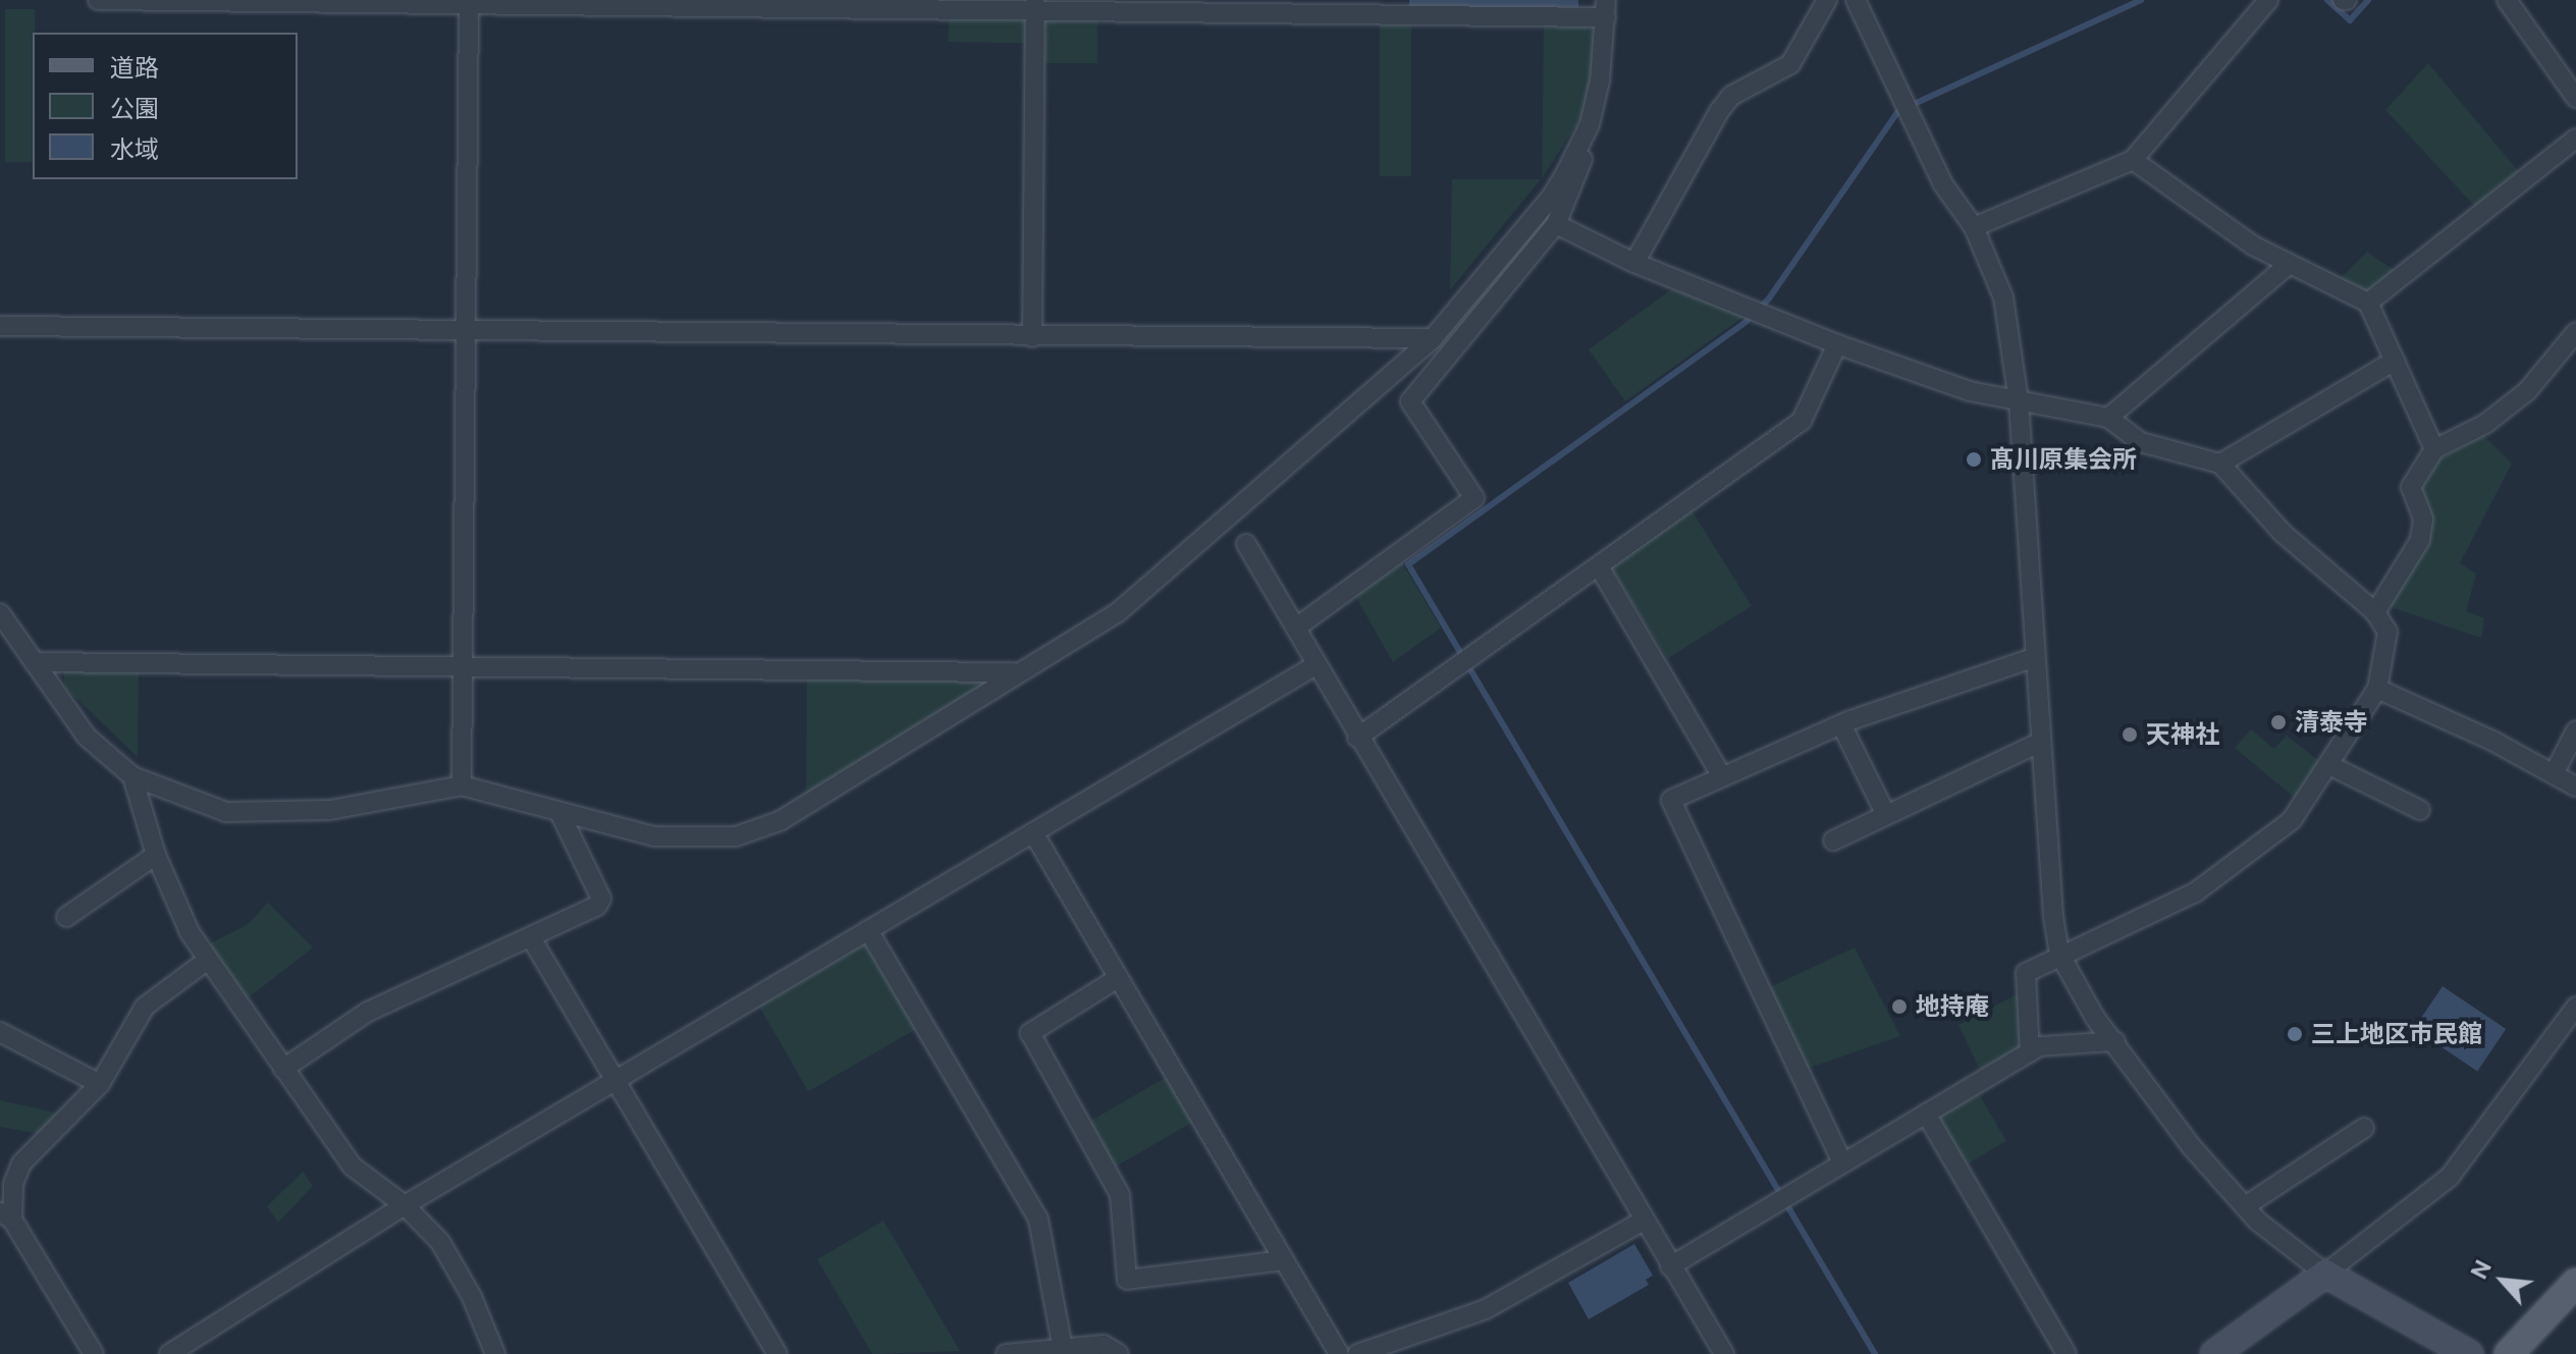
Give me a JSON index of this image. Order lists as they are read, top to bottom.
{
  "places": [
    "髙川原集会所",
    "清泰寺",
    "天神社",
    "地持庵",
    "三上地区市民館"
  ],
  "legend": ["道路", "公園", "水域"],
  "north": "top left"
}
